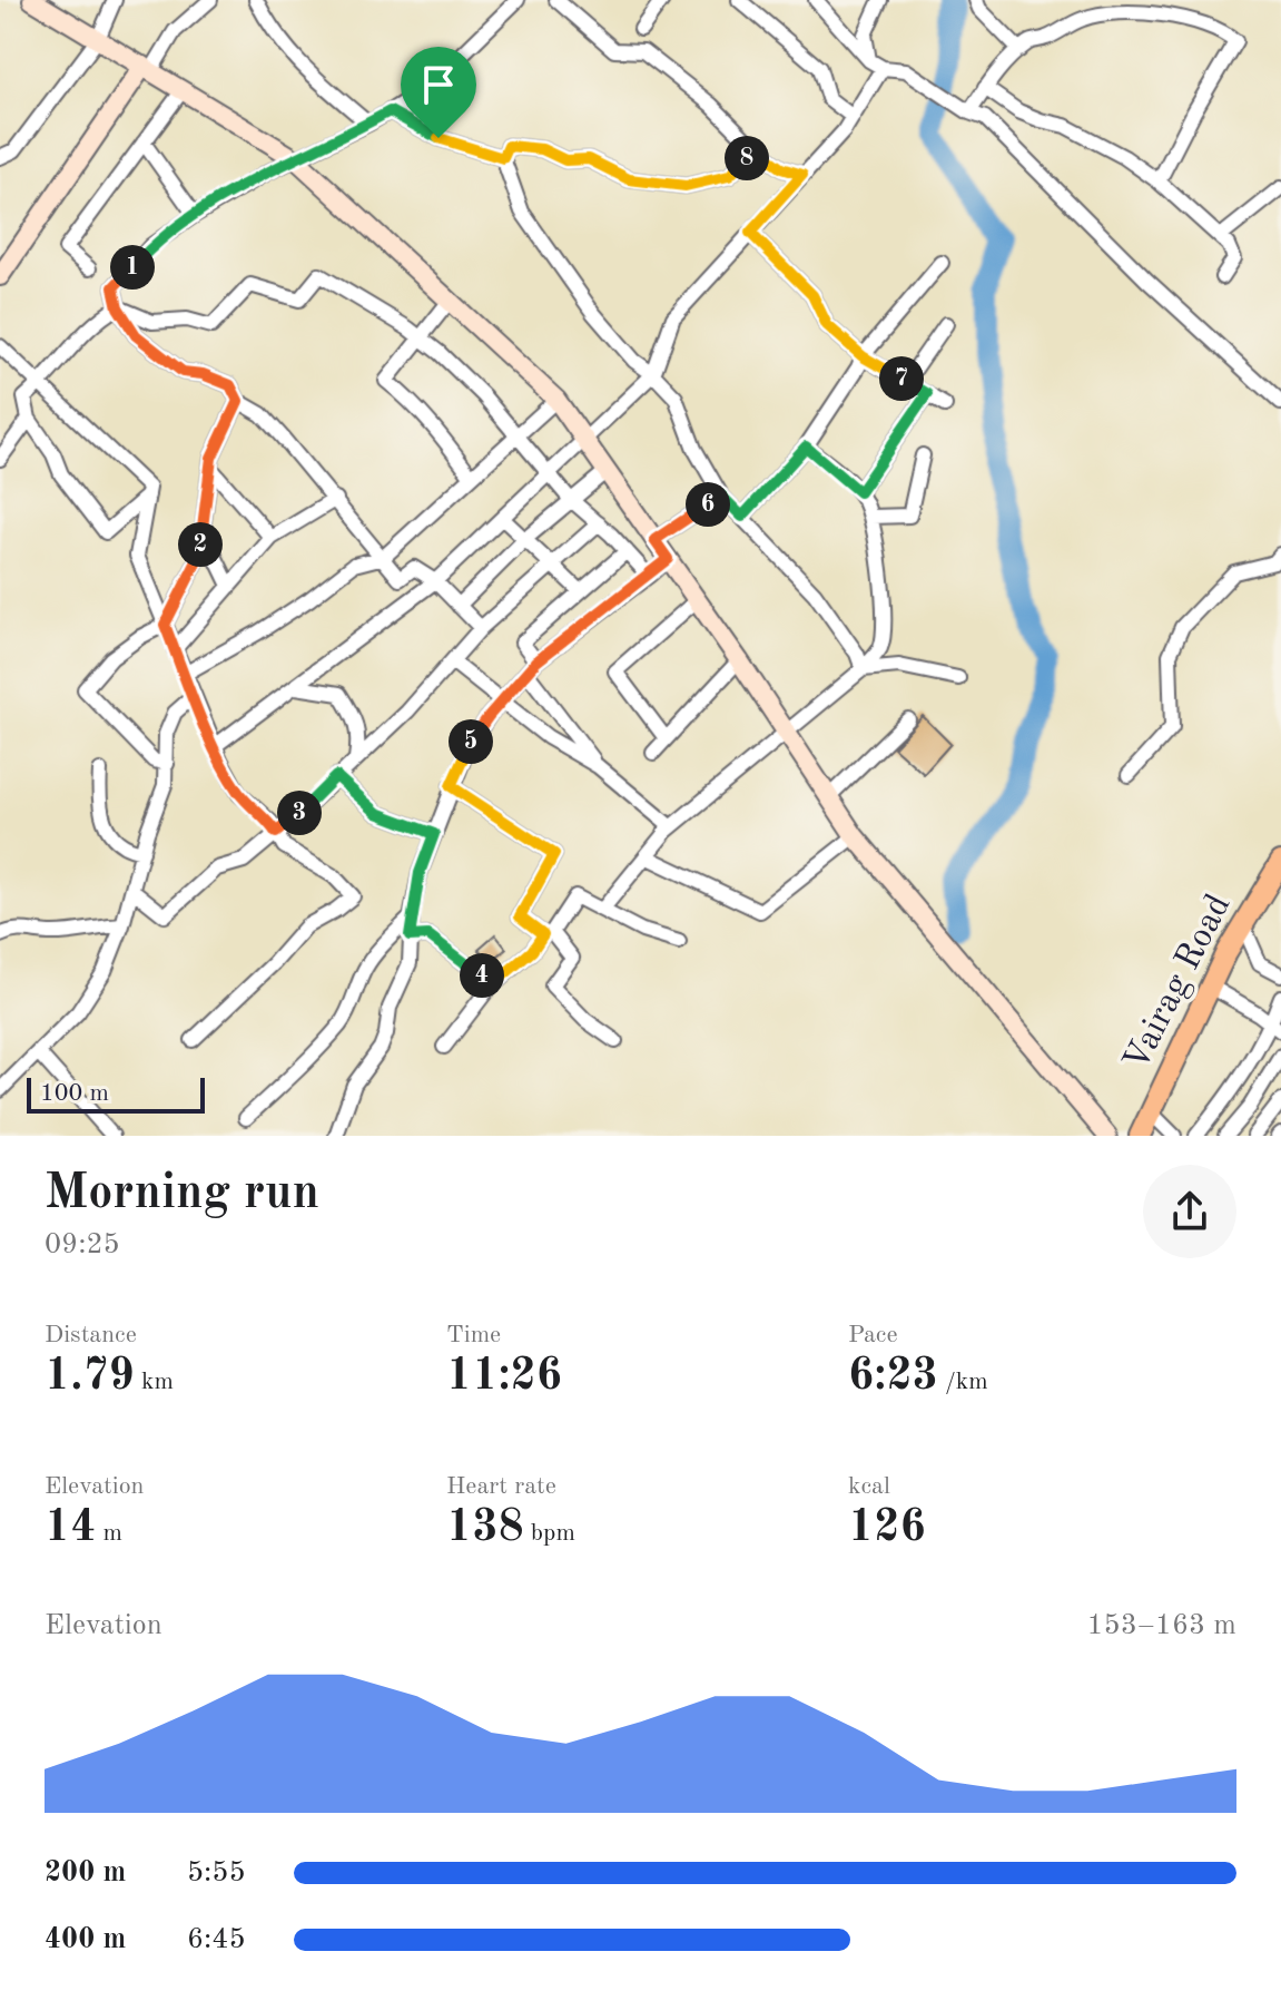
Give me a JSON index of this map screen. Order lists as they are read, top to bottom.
{
  "streets": {
    "main road": ["Vairag Road"]
  },
  "scale_bar": "100 m",
  "page": {
    "pins": [
      "8",
      "1",
      "7",
      "6",
      "2",
      "5",
      "3",
      "4"
    ],
    "scale": "100 m",
    "heading": ["Morning run", "09:25"],
    "stats": [
      ["Distance", "1.79 km"],
      ["Time", "11:26"],
      ["Pace", "6:23 /km"],
      ["Elevation", "14 m"],
      ["Heart rate", "138 bpm"],
      ["kcal", "126"]
    ],
    "chart": ["Elevation", "153–163 m"],
    "list": [
      {
        "name": "200 m",
        "note": "5:55"
      },
      {
        "name": "400 m",
        "note": "6:45"
      }
    ]
  }
}
